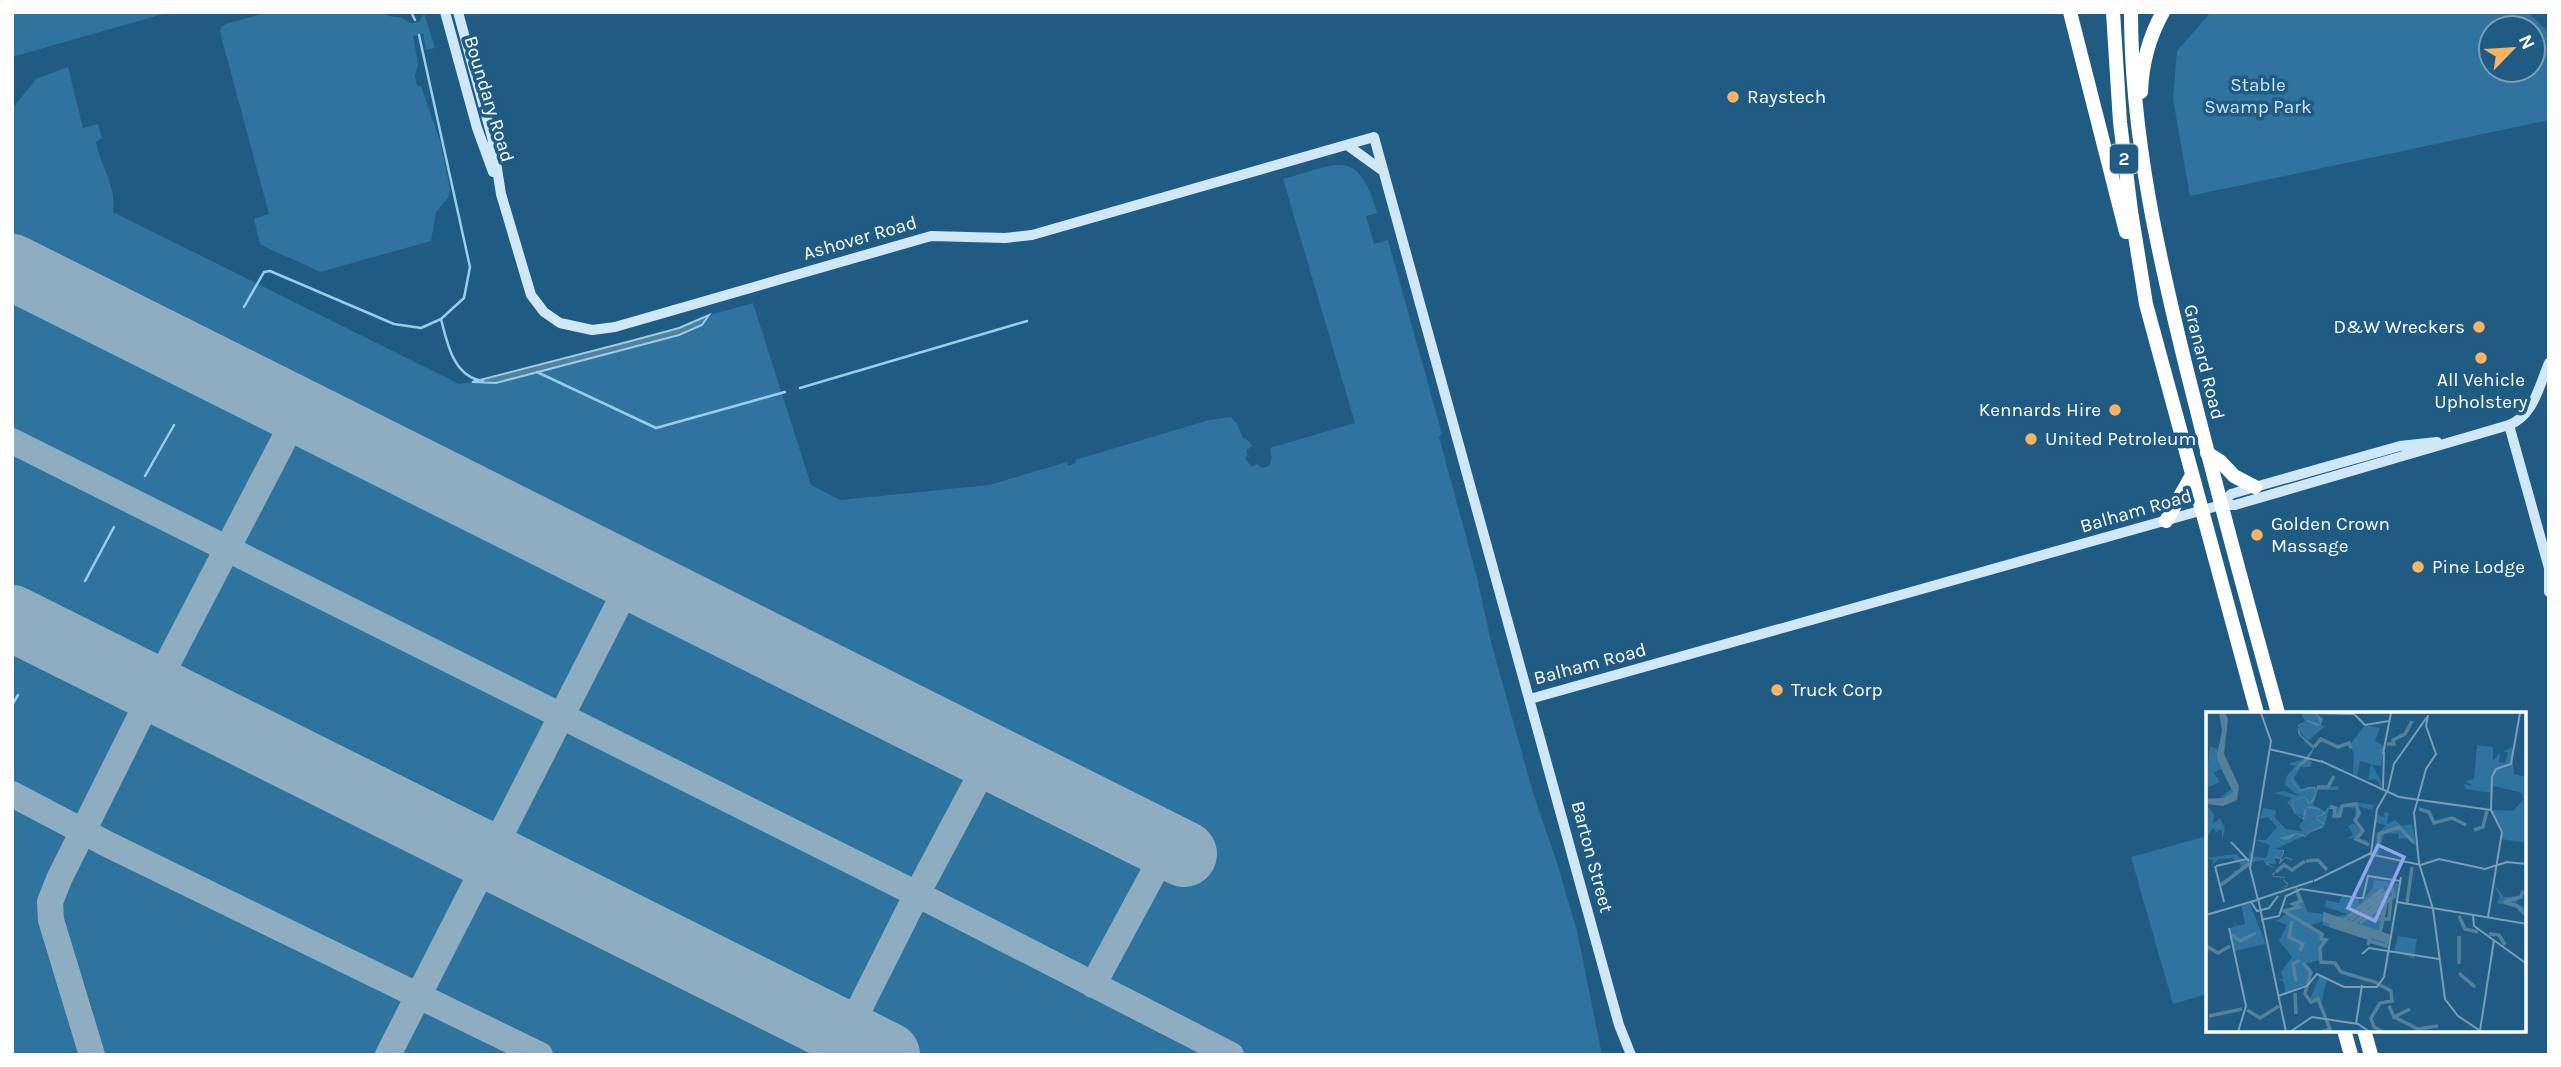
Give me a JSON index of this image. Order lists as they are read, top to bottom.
{
  "streets": {
    "highway": ["2", "Granard Road"],
    "main road": [
      "Boundary Road",
      "Ashover Road",
      "Balham Road",
      "Barton Street"
    ]
  },
  "crossings": [
    ["Boundary Road", "Ashover Road"],
    ["2", "Balham Road"],
    ["Ashover Road", "Balham Road"],
    ["Granard Road", "Balham Road"],
    ["Balham Road", "Barton Street"]
  ],
  "parks": ["Stable Swamp Park"],
  "places": [
    "Raystech",
    "D&W Wreckers",
    "All Vehicle Upholstery",
    "Kennards Hire",
    "United Petroleum",
    "Golden Crown Massage",
    "Pine Lodge",
    "Truck Corp"
  ],
  "north": "top right"
}
